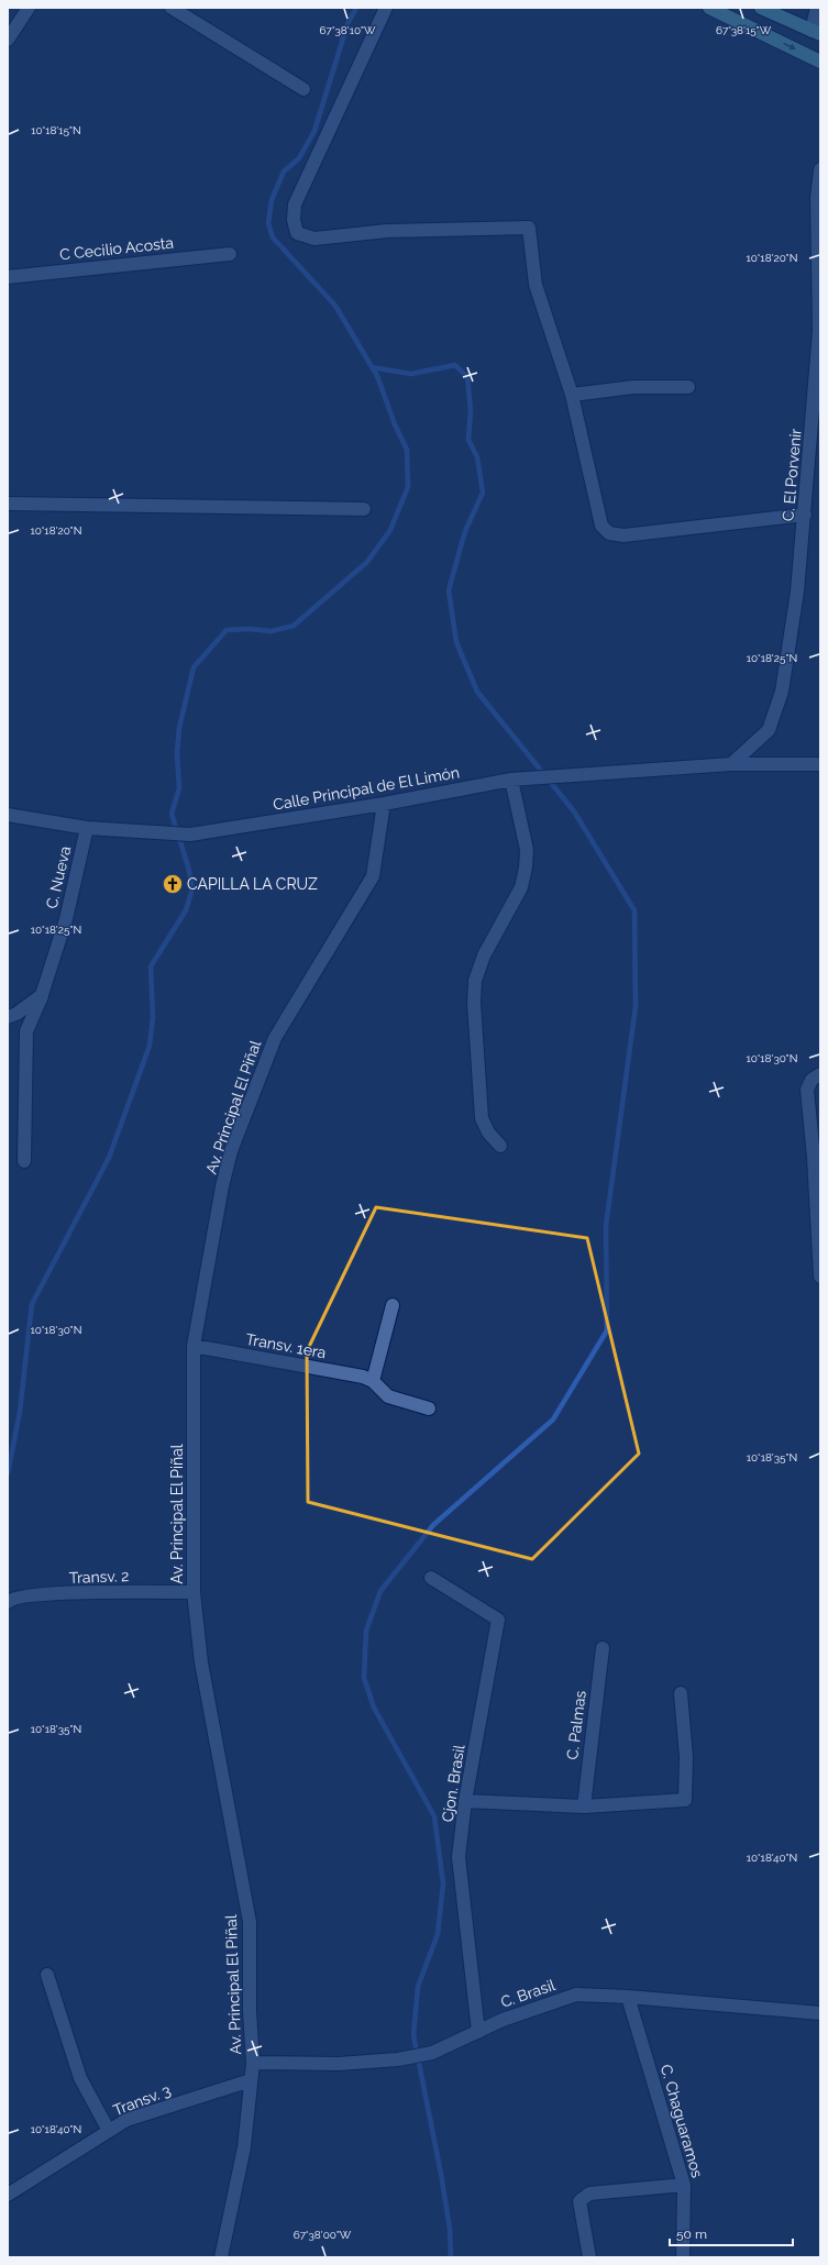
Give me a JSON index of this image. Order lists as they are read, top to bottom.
{
  "streets": {
    "street": [
      "C Cecilio Acosta",
      "C. El Porvenir",
      "Calle Principal de El Limón",
      "C. Nueva",
      "Av. Principal El Piñal",
      "Transv. 1era",
      "Transv. 2",
      "C. Palmas",
      "Cjon. Brasil",
      "C. Brasil",
      "Transv. 3",
      "C. Chaguaramos"
    ]
  },
  "crossings": [
    ["C. El Porvenir", "Calle Principal de El Limón"],
    ["Calle Principal de El Limón", "C. Nueva"],
    ["Calle Principal de El Limón", "Av. Principal El Piñal"],
    ["Av. Principal El Piñal", "Transv. 1era"],
    ["Av. Principal El Piñal", "Transv. 2"],
    ["Av. Principal El Piñal", "C. Brasil"],
    ["Av. Principal El Piñal", "Transv. 3"],
    ["Cjon. Brasil", "C. Brasil"],
    ["C. Brasil", "C. Chaguaramos"]
  ],
  "places": {
    "church": ["CAPILLA LA CRUZ"]
  },
  "scale_bar": "50 m",
  "coordinates": [
    "67°38'15\"W",
    "67°38'10\"W",
    "10°18'15\"N",
    "10°18'20\"N",
    "10°18'25\"N",
    "10°18'30\"N",
    "10°18'35\"N",
    "10°18'40\"N",
    "67°38'00\"W"
  ]
}
